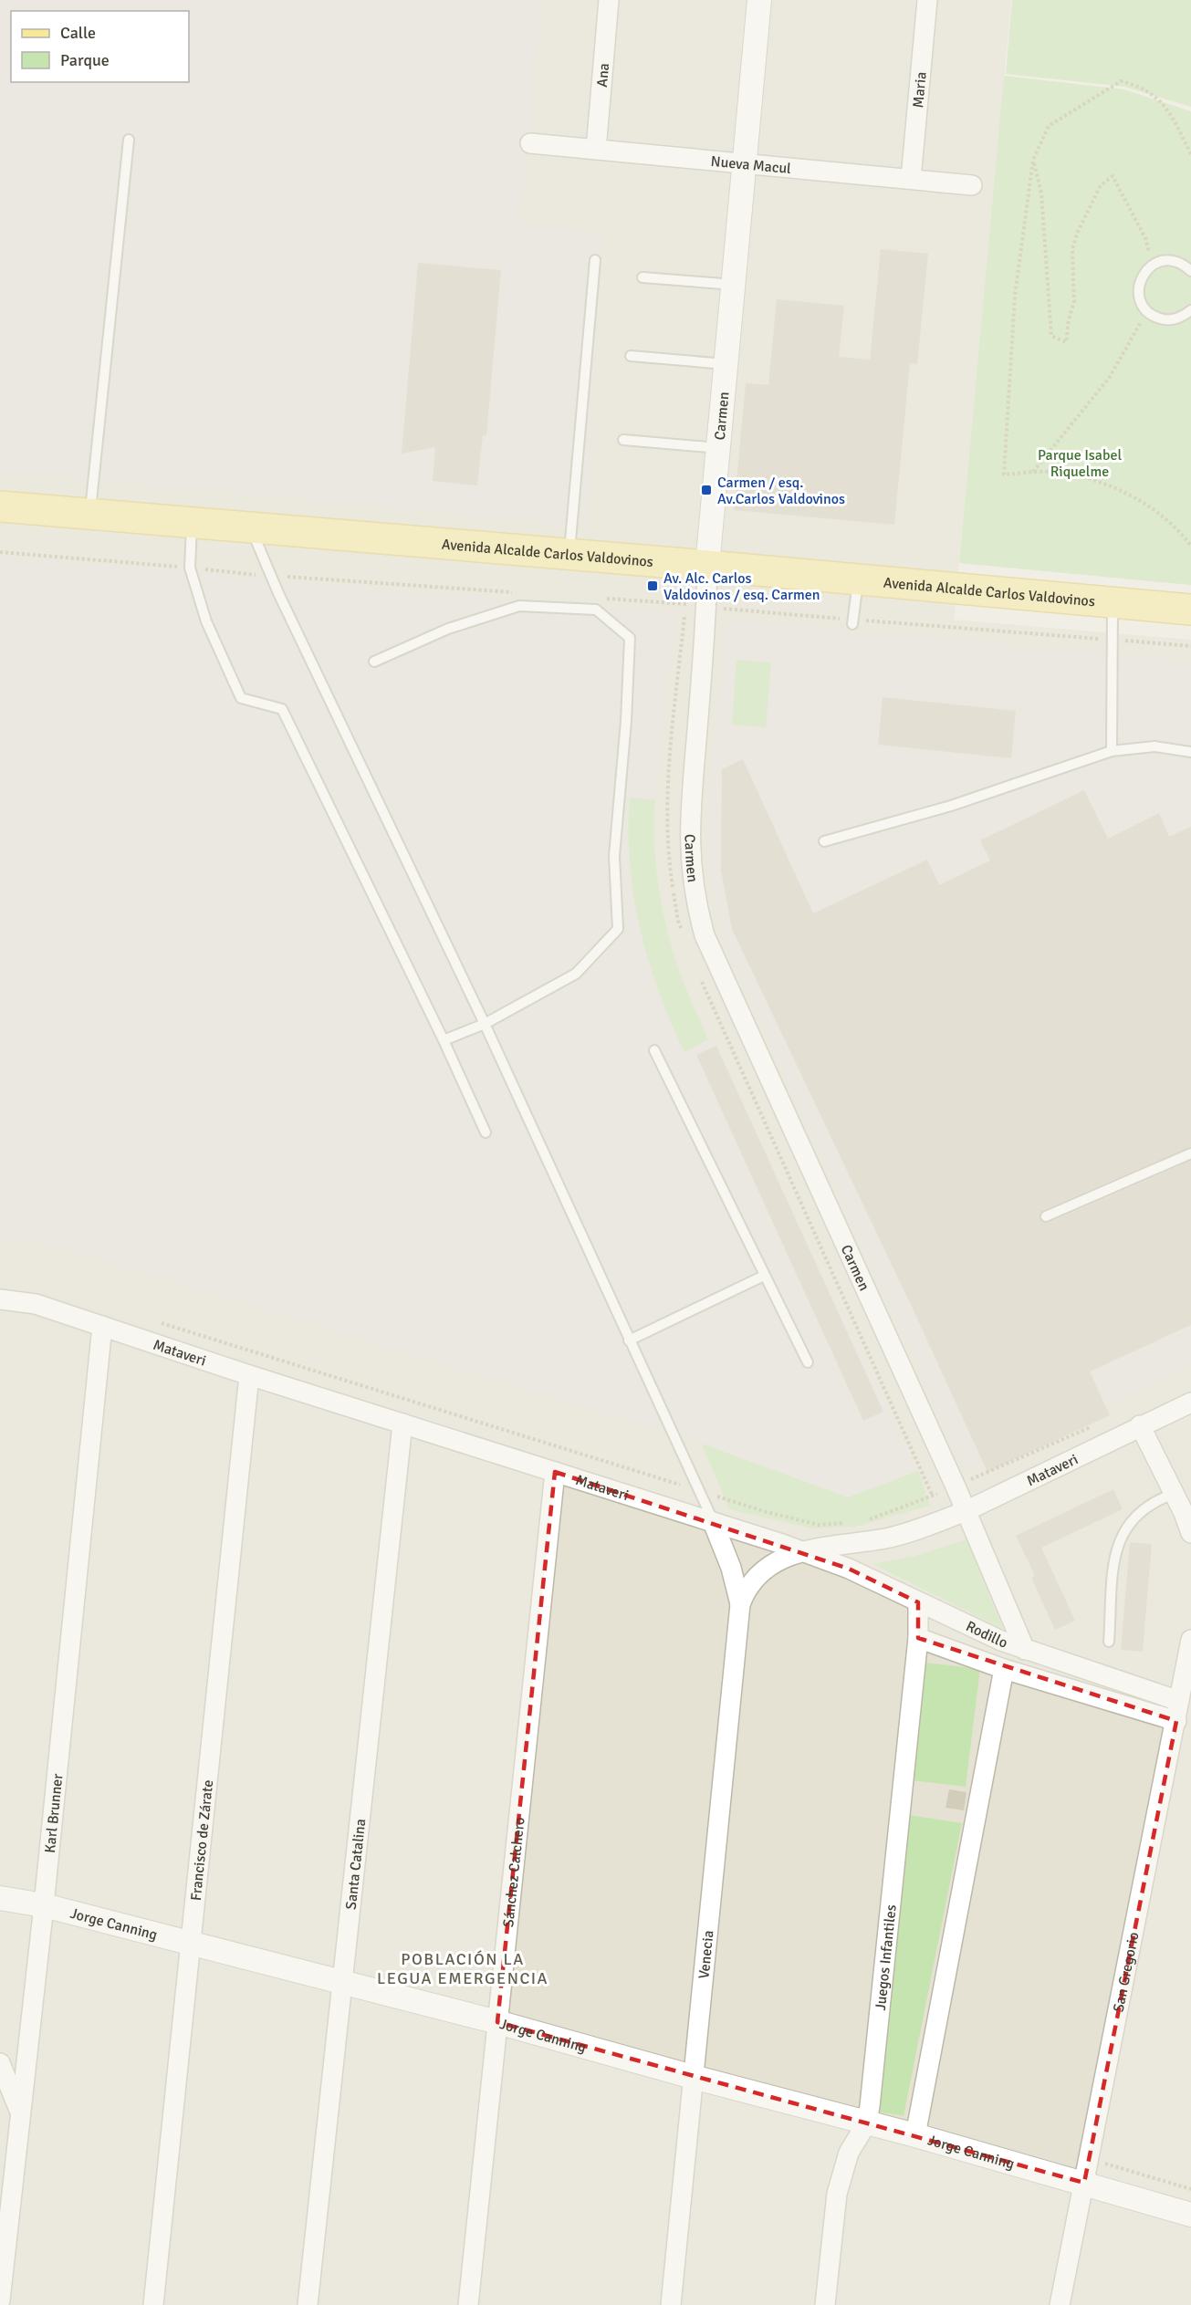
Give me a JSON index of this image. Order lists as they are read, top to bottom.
{
  "streets": {
    "main road": ["Avenida Alcalde Carlos Valdovinos"],
    "street": [
      "Ana",
      "Maria",
      "Nueva Macul",
      "Carmen",
      "Mataveri",
      "Rodillo",
      "Karl Brunner",
      "Francisco de Zárate",
      "Santa Catalina",
      "Sánchez Calchero",
      "Jorge Canning",
      "Venecia",
      "Juegos Infantiles",
      "San Gregorio"
    ]
  },
  "crossings": [
    ["Ana", "Nueva Macul"],
    ["Maria", "Nueva Macul"],
    ["Nueva Macul", "Carmen"],
    ["Carmen", "Avenida Alcalde Carlos Valdovinos"],
    ["Carmen", "Mataveri"],
    ["Carmen", "Rodillo"],
    ["Mataveri", "Rodillo"],
    ["Mataveri", "Karl Brunner"],
    ["Mataveri", "Francisco de Zárate"],
    ["Mataveri", "Santa Catalina"],
    ["Mataveri", "Sánchez Calchero"],
    ["Mataveri", "Venecia"],
    ["Rodillo", "Venecia"],
    ["Rodillo", "Juegos Infantiles"],
    ["Rodillo", "San Gregorio"],
    ["Karl Brunner", "Jorge Canning"],
    ["Francisco de Zárate", "Jorge Canning"],
    ["Santa Catalina", "Jorge Canning"],
    ["Sánchez Calchero", "Jorge Canning"],
    ["Jorge Canning", "Venecia"],
    ["Jorge Canning", "Juegos Infantiles"],
    ["Jorge Canning", "San Gregorio"]
  ],
  "districts": ["POBLACIÓN LA LEGUA EMERGENCIA"],
  "parks": ["Parque Isabel Riquelme"],
  "places": {
    "transit": ["Carmen / esq. Av.Carlos Valdovinos", "Av. Alc. Carlos Valdovinos / esq. Carmen"]
  },
  "legend": ["Calle", "Parque"]
}
